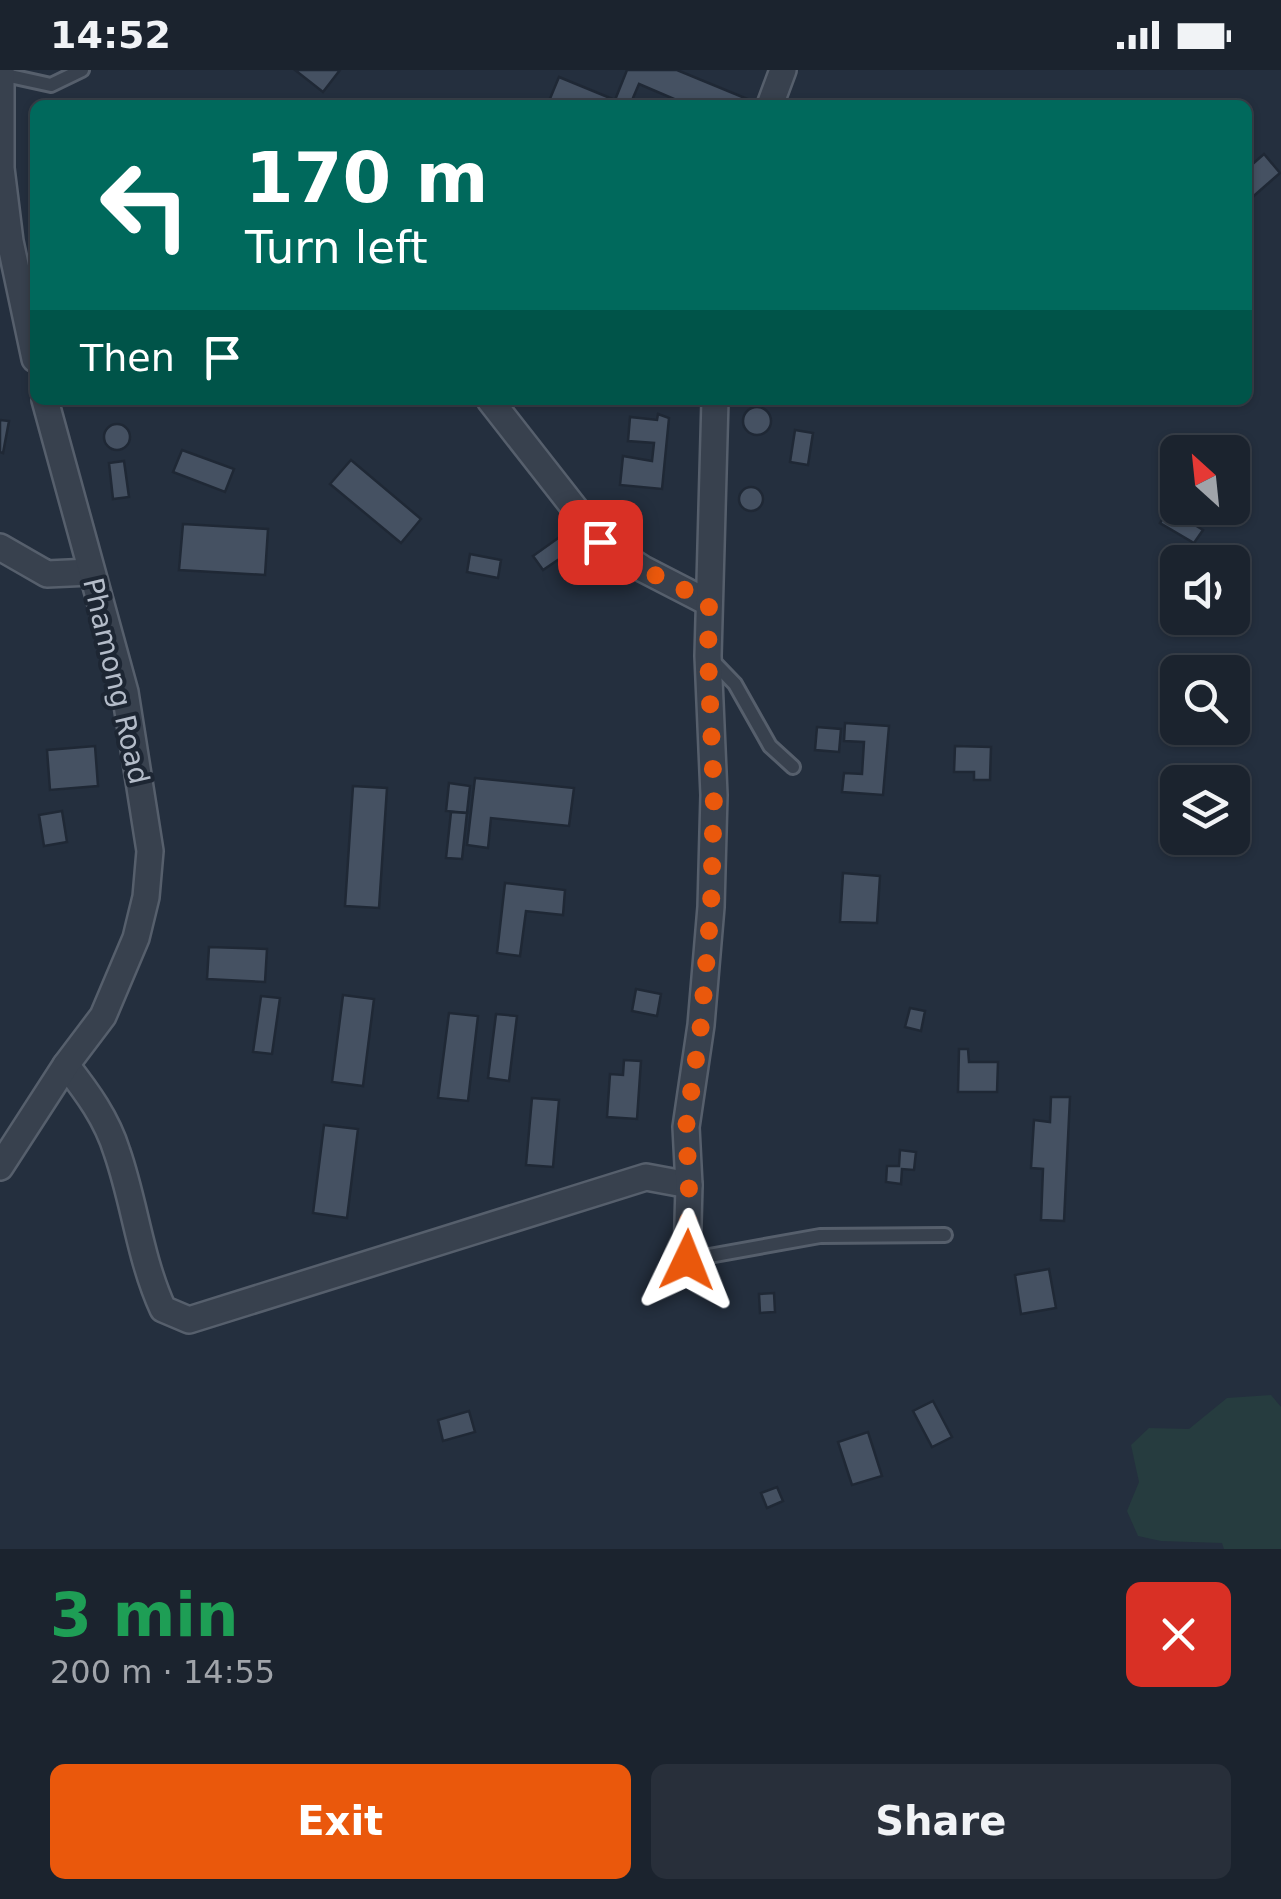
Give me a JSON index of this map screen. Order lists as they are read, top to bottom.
{
  "streets": {
    "street": ["Phamong Road"]
  },
  "north": "top left",
  "page": {
    "status": "14:52",
    "turn": ["170 m", "Turn left"],
    "then": "Then",
    "heading": ["3 min", "200 m · 14:55"],
    "buttons": ["Exit", "Share"]
  }
}
